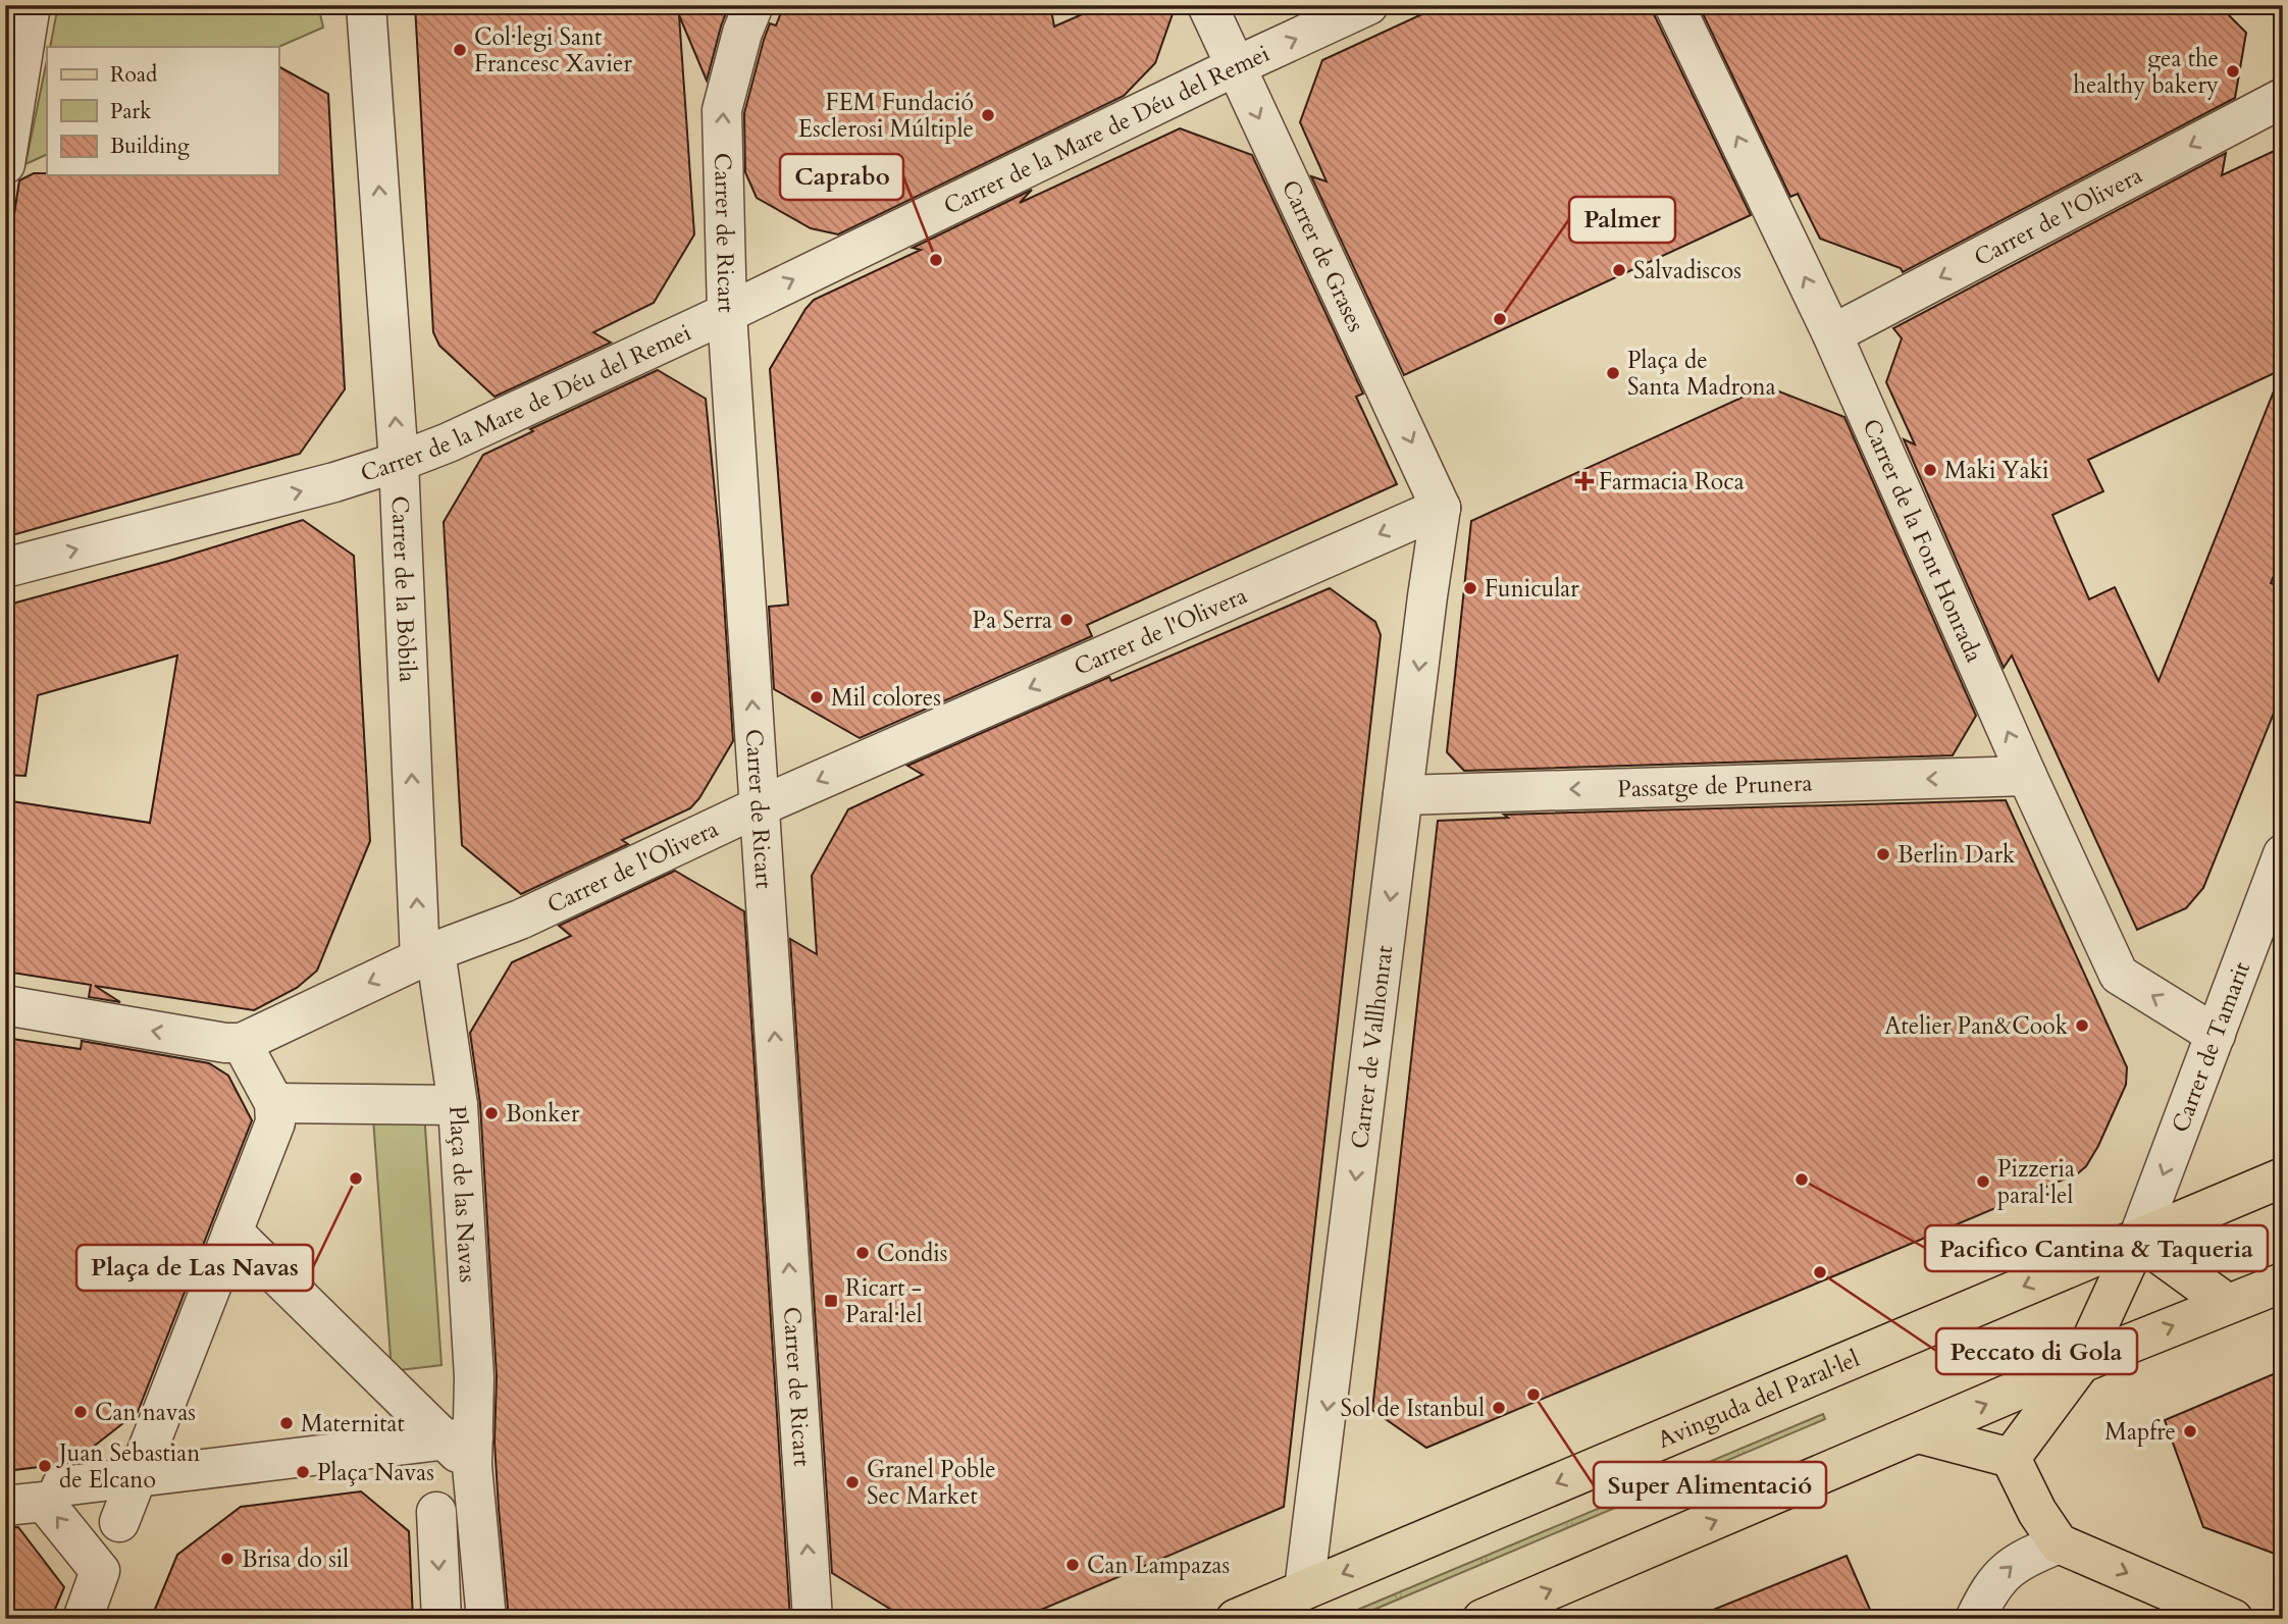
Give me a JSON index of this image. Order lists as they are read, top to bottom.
{
  "streets": {
    "main road": ["Avinguda del Paral·lel"],
    "street": [
      "Carrer de la Mare de Déu del Remei",
      "Carrer de l'Olivera",
      "Carrer de Ricart",
      "Carrer de Grases",
      "Carrer de la Font Honrada",
      "Carrer de la Bòbila",
      "Passatge de Prunera",
      "Carrer de Tamarit",
      "Carrer de Vallhonrat",
      "Plaça de las Navas"
    ]
  },
  "crossings": [
    ["Carrer de la Mare de Déu del Remei", "Carrer de Ricart"],
    ["Carrer de la Mare de Déu del Remei", "Carrer de Grases"],
    ["Carrer de la Mare de Déu del Remei", "Carrer de la Bòbila"],
    ["Carrer de l'Olivera", "Carrer de Ricart"],
    ["Carrer de l'Olivera", "Carrer de Grases"],
    ["Carrer de l'Olivera", "Carrer de la Font Honrada"],
    ["Carrer de l'Olivera", "Carrer de la Bòbila"],
    ["Carrer de l'Olivera", "Carrer de Vallhonrat"],
    ["Carrer de l'Olivera", "Plaça de las Navas"],
    ["Carrer de Grases", "Carrer de Vallhonrat"],
    ["Carrer de la Font Honrada", "Passatge de Prunera"],
    ["Carrer de la Font Honrada", "Carrer de Tamarit"],
    ["Carrer de la Bòbila", "Plaça de las Navas"],
    ["Passatge de Prunera", "Carrer de Vallhonrat"],
    ["Carrer de Tamarit", "Avinguda del Paral·lel"],
    ["Carrer de Vallhonrat", "Avinguda del Paral·lel"]
  ],
  "one_way": [
    "Carrer de la Mare de Déu del Remei",
    "Carrer de l'Olivera",
    "Carrer de Ricart",
    "Carrer de Grases",
    "Carrer de la Font Honrada",
    "Carrer de la Bòbila",
    "Passatge de Prunera",
    "Carrer de Tamarit",
    "Carrer de Vallhonrat"
  ],
  "places": {
    "other": [
      "Col·legi Sant Francesc Xavier",
      "gea the healthy bakery",
      "FEM Fundació Esclerosi Múltiple",
      "Caprabo",
      "Salvadiscos",
      "Palmer",
      "Plaça de Santa Madrona",
      "Maki Yaki",
      "Funicular",
      "Pa Serra",
      "Mil colores",
      "Berlin Dark",
      "Atelier Pan&Cook",
      "Bonker",
      "Plaça de Las Navas",
      "Pacifico Cantina & Taqueria",
      "Pizzeria paral·lel",
      "Condis",
      "Peccato di Gola",
      "Super Alimentació",
      "Sol de Istanbul",
      "Can navas",
      "Maternitat",
      "Mapfre",
      "Juan Sebastian de Elcano",
      "Plaça Navas",
      "Granel Poble Sec Market",
      "Brisa do sil",
      "Can Lampazas"
    ],
    "health": ["Farmacia Roca"],
    "transit": ["Ricart - Paral·lel"]
  },
  "legend": ["Road", "Park", "Building"]
}
